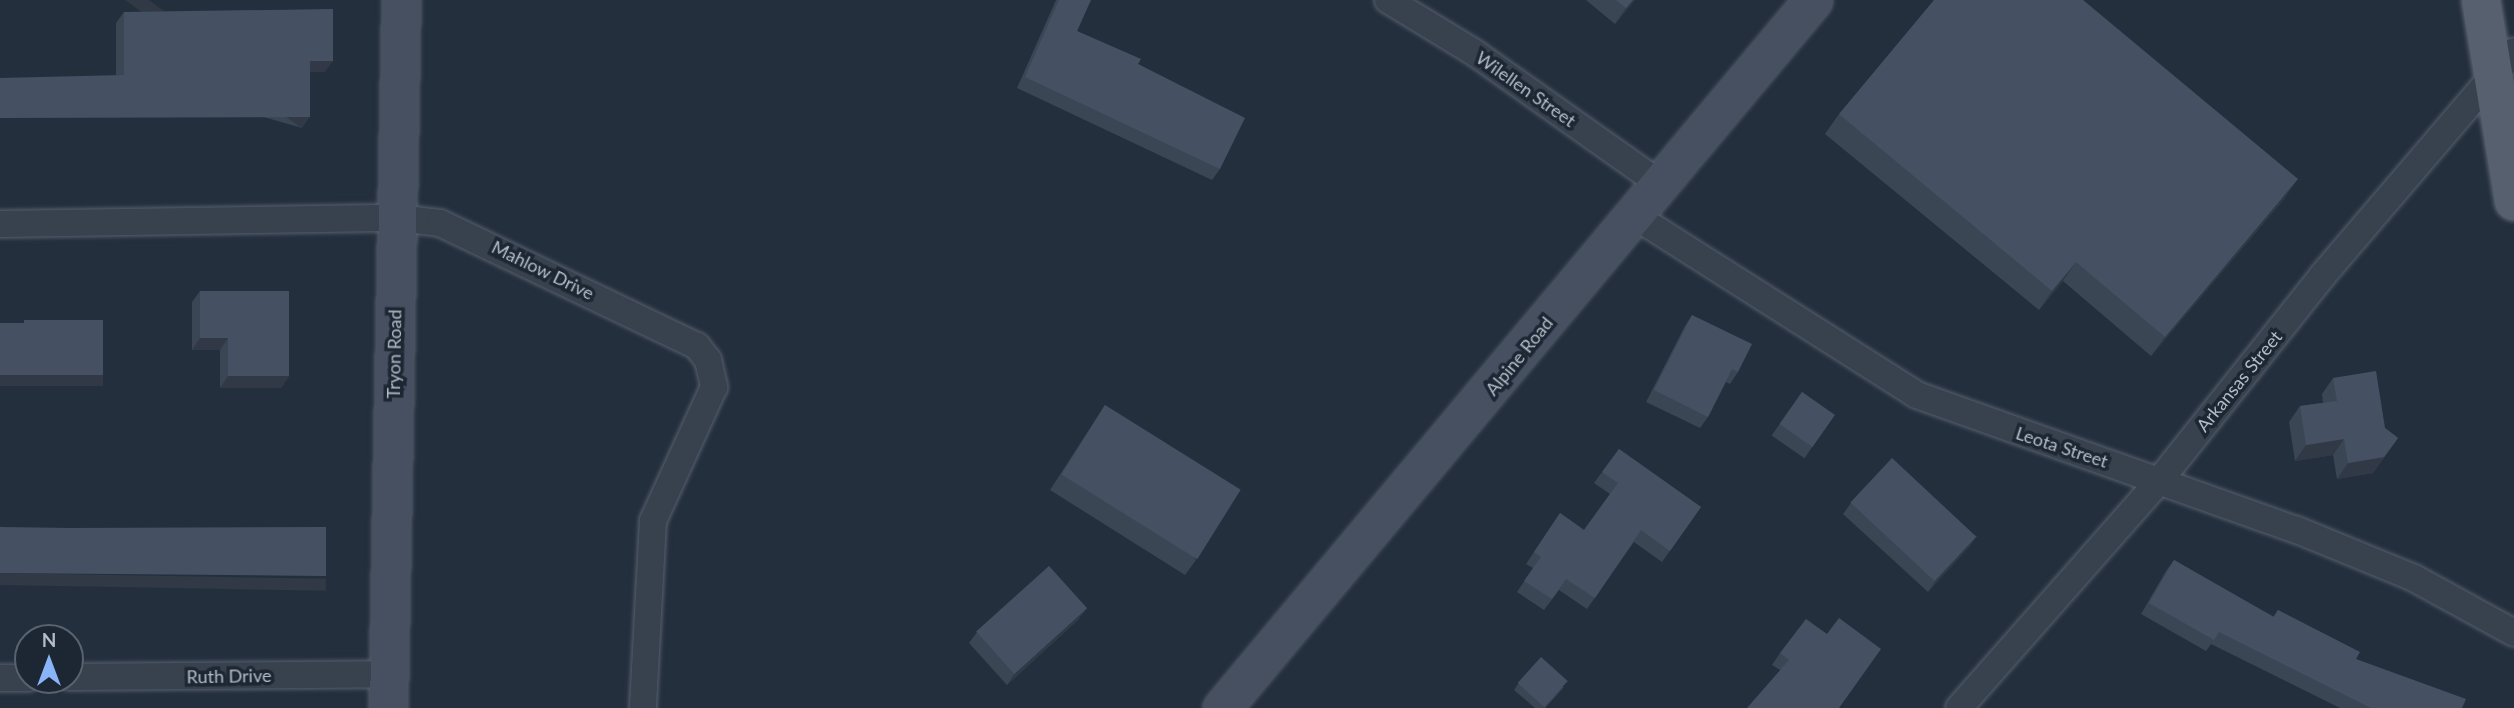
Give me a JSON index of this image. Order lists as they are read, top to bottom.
{
  "streets": {
    "main road": ["Tryon Road", "Alpine Road"],
    "street": [
      "Wilellen Street",
      "Mahlow Drive",
      "Arkansas Street",
      "Leota Street",
      "Ruth Drive"
    ]
  },
  "crossings": [
    ["Wilellen Street", "Alpine Road"],
    ["Mahlow Drive", "Tryon Road"],
    ["Tryon Road", "Ruth Drive"],
    ["Alpine Road", "Leota Street"],
    ["Arkansas Street", "Leota Street"]
  ],
  "north": "top"
}
